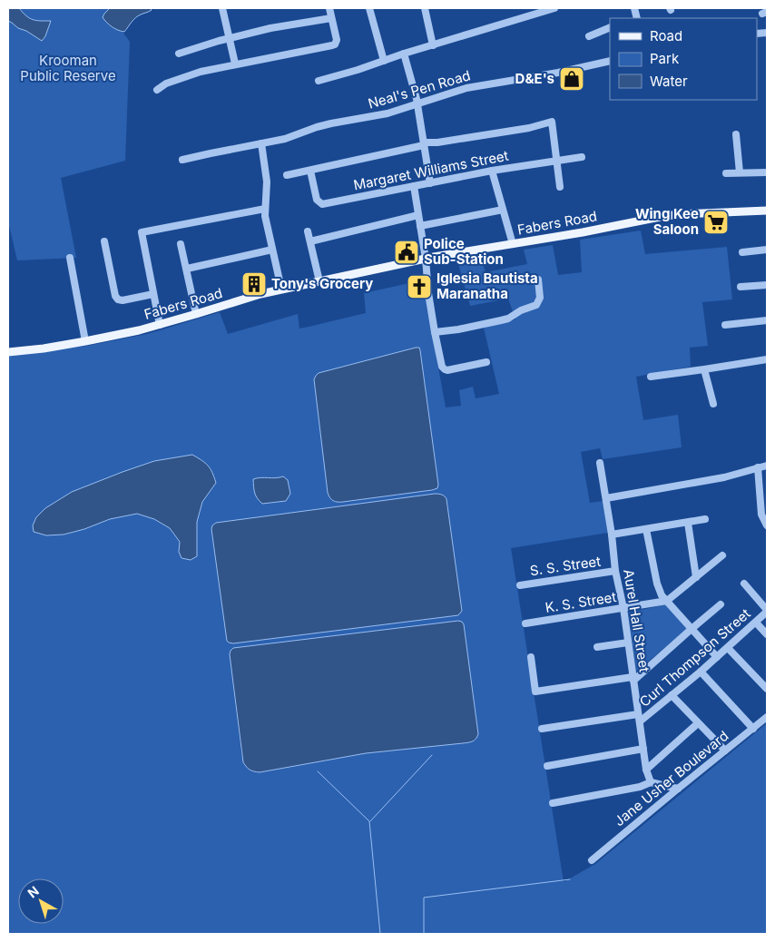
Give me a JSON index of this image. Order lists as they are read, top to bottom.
{
  "streets": {
    "main road": ["Fabers Road"],
    "street": [
      "Neal's Pen Road",
      "Margaret Williams Street",
      "S. S. Street",
      "K. S. Street",
      "Aurel Hall Street",
      "Curl Thompson Street",
      "Jane Usher Boulevard"
    ]
  },
  "crossings": [
    ["S. S. Street", "Aurel Hall Street"],
    ["K. S. Street", "Aurel Hall Street"],
    ["Aurel Hall Street", "Curl Thompson Street"]
  ],
  "parks": ["Krooman Public Reserve"],
  "places": {
    "shop": ["D&E's"],
    "supermarket": ["Wing Kee Saloon"],
    "public building": ["Police Sub-Station"],
    "building": ["Tony's Grocery"],
    "church": ["Iglesia Bautista Maranatha"]
  },
  "legend": ["Road", "Park", "Water"],
  "north": "top left"
}
